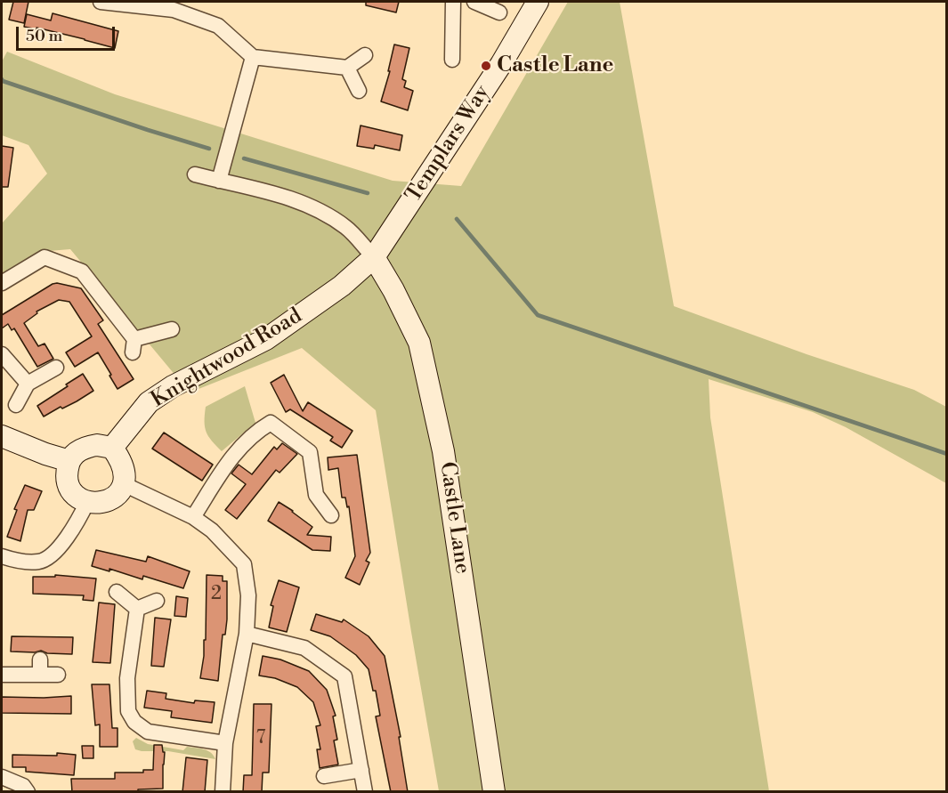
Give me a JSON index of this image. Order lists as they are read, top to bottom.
{
  "streets": {
    "street": ["Templars Way", "Knightwood Road", "Castle Lane"]
  },
  "crossings": [
    ["Templars Way", "Knightwood Road"],
    ["Templars Way", "Castle Lane"],
    ["Knightwood Road", "Castle Lane"]
  ],
  "places": ["Castle Lane"],
  "house_numbers": ["2", "7"],
  "scale_bar": "50 m"
}
